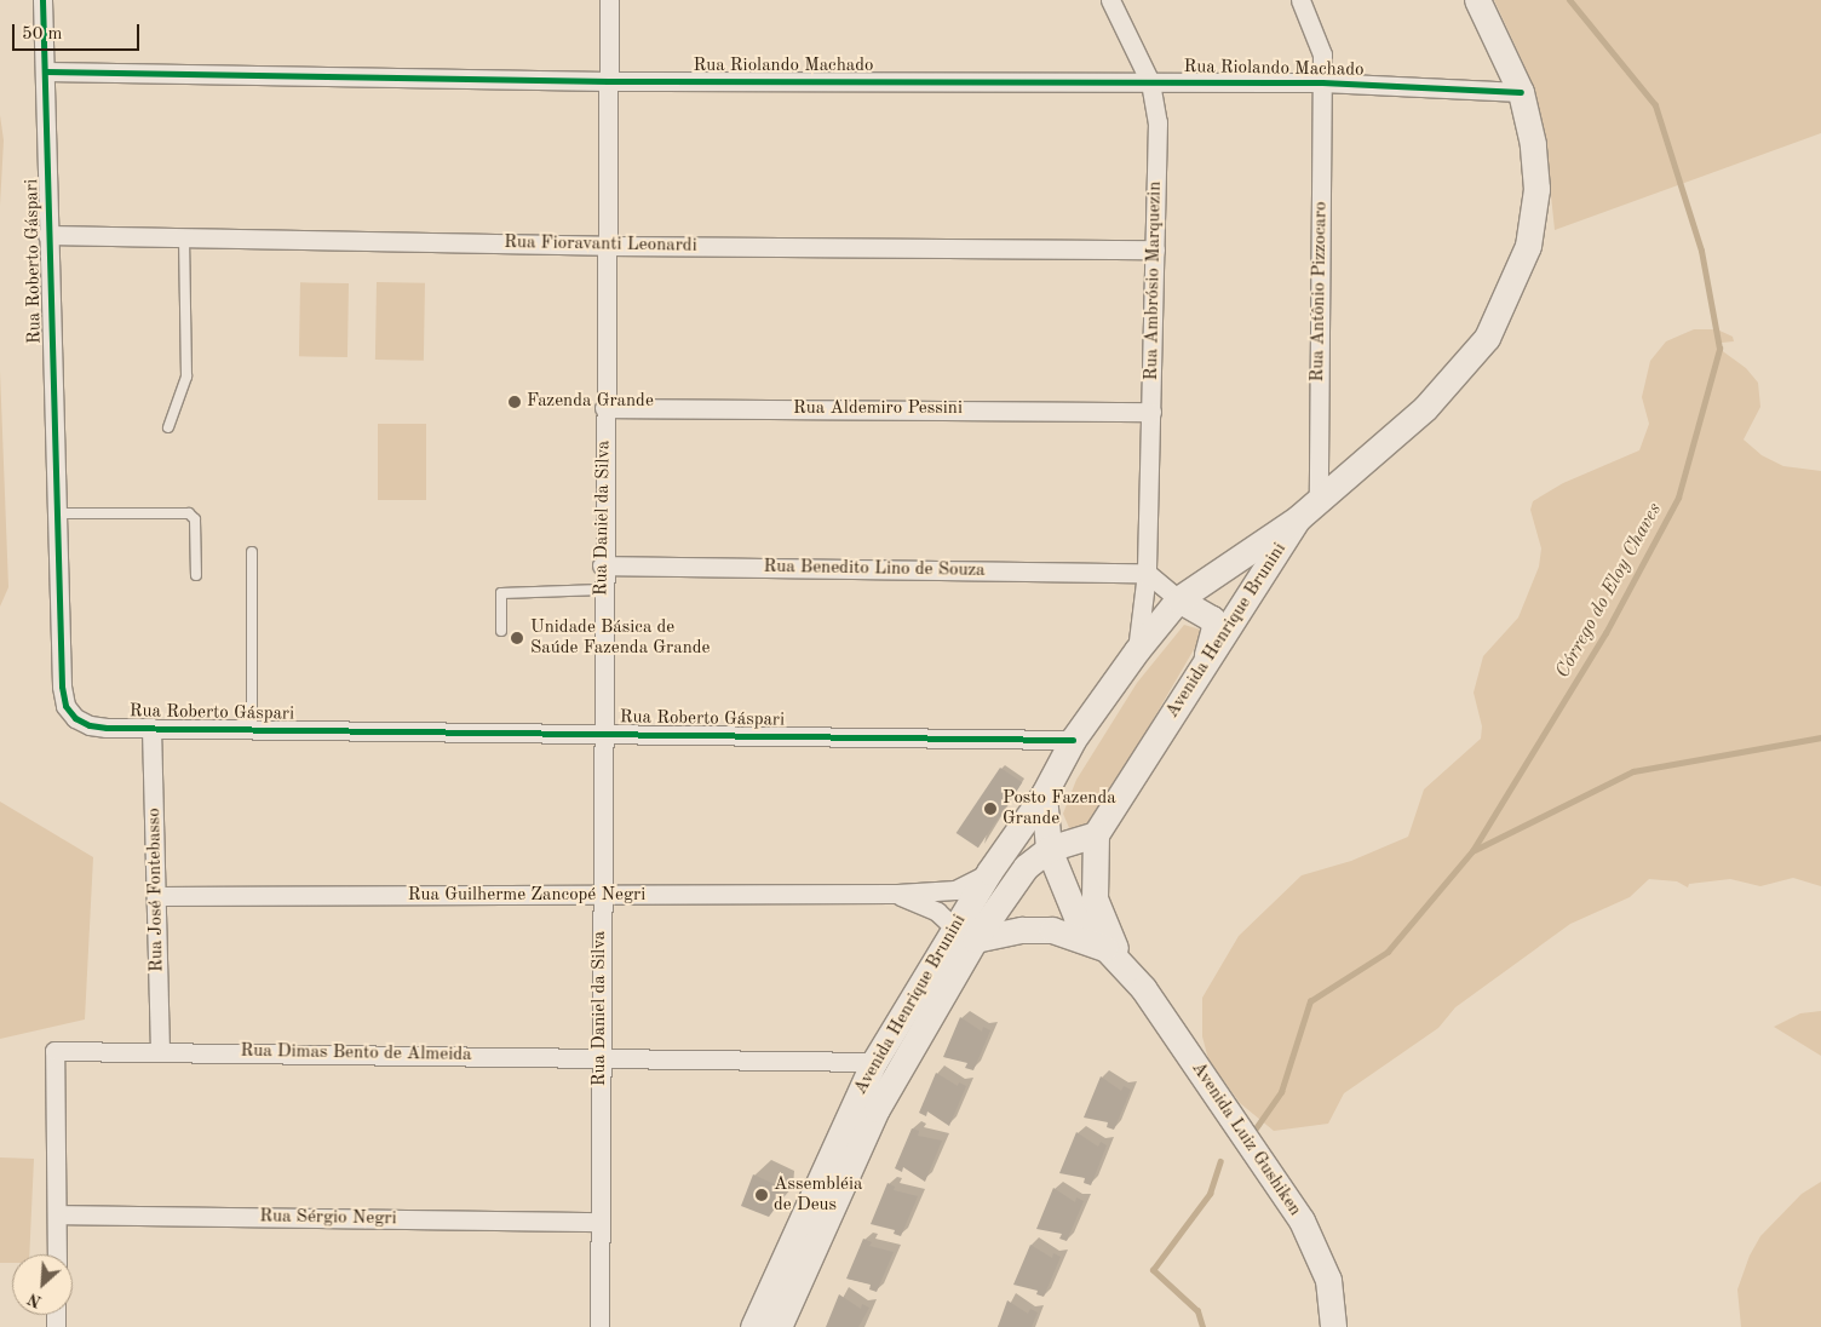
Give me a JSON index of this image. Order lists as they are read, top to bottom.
{
  "streets": {
    "main road": ["Avenida Henrique Brunini", "Avenida Luiz Gushiken"],
    "street": [
      "Rua Riolando Machado",
      "Rua Fioravanti Leonardi",
      "Rua Roberto Gáspari",
      "Rua Ambrósio Marquezin",
      "Rua Antônio Pizzocaro",
      "Rua Aldemiro Pessini",
      "Rua Daniel da Silva",
      "Rua Benedito Lino de Souza",
      "Rua José Fontebasso",
      "Rua Guilherme Zancopé Negri",
      "Rua Dimas Bento de Almeida",
      "Rua Sérgio Negri"
    ]
  },
  "crossings": [
    ["Rua Riolando Machado", "Rua Roberto Gáspari"],
    ["Rua Riolando Machado", "Rua Ambrósio Marquezin"],
    ["Rua Riolando Machado", "Rua Antônio Pizzocaro"],
    ["Rua Riolando Machado", "Rua Daniel da Silva"],
    ["Rua Riolando Machado", "Avenida Henrique Brunini"],
    ["Rua Fioravanti Leonardi", "Rua Roberto Gáspari"],
    ["Rua Fioravanti Leonardi", "Rua Ambrósio Marquezin"],
    ["Rua Fioravanti Leonardi", "Rua Daniel da Silva"],
    ["Rua Roberto Gáspari", "Rua Daniel da Silva"],
    ["Rua Roberto Gáspari", "Avenida Henrique Brunini"],
    ["Rua Roberto Gáspari", "Rua José Fontebasso"],
    ["Rua Ambrósio Marquezin", "Rua Aldemiro Pessini"],
    ["Rua Ambrósio Marquezin", "Rua Benedito Lino de Souza"],
    ["Rua Ambrósio Marquezin", "Avenida Henrique Brunini"],
    ["Rua Antônio Pizzocaro", "Avenida Henrique Brunini"],
    ["Rua Aldemiro Pessini", "Rua Daniel da Silva"],
    ["Rua Daniel da Silva", "Rua Benedito Lino de Souza"],
    ["Rua Daniel da Silva", "Rua Guilherme Zancopé Negri"],
    ["Rua Daniel da Silva", "Rua Dimas Bento de Almeida"],
    ["Rua Daniel da Silva", "Rua Sérgio Negri"],
    ["Avenida Henrique Brunini", "Rua Guilherme Zancopé Negri"],
    ["Avenida Henrique Brunini", "Rua Dimas Bento de Almeida"],
    ["Avenida Henrique Brunini", "Avenida Luiz Gushiken"],
    ["Rua José Fontebasso", "Rua Guilherme Zancopé Negri"],
    ["Rua José Fontebasso", "Rua Dimas Bento de Almeida"],
    ["Rua Dimas Bento de Almeida", "Rua Sérgio Negri"]
  ],
  "water": ["Córrego do Eloy Chaves"],
  "places": [
    "Fazenda Grande",
    "Unidade Básica de Saúde Fazenda Grande",
    "Posto Fazenda Grande",
    "Assembléia de Deus"
  ],
  "scale_bar": "50 m",
  "north": "bottom left"
}
